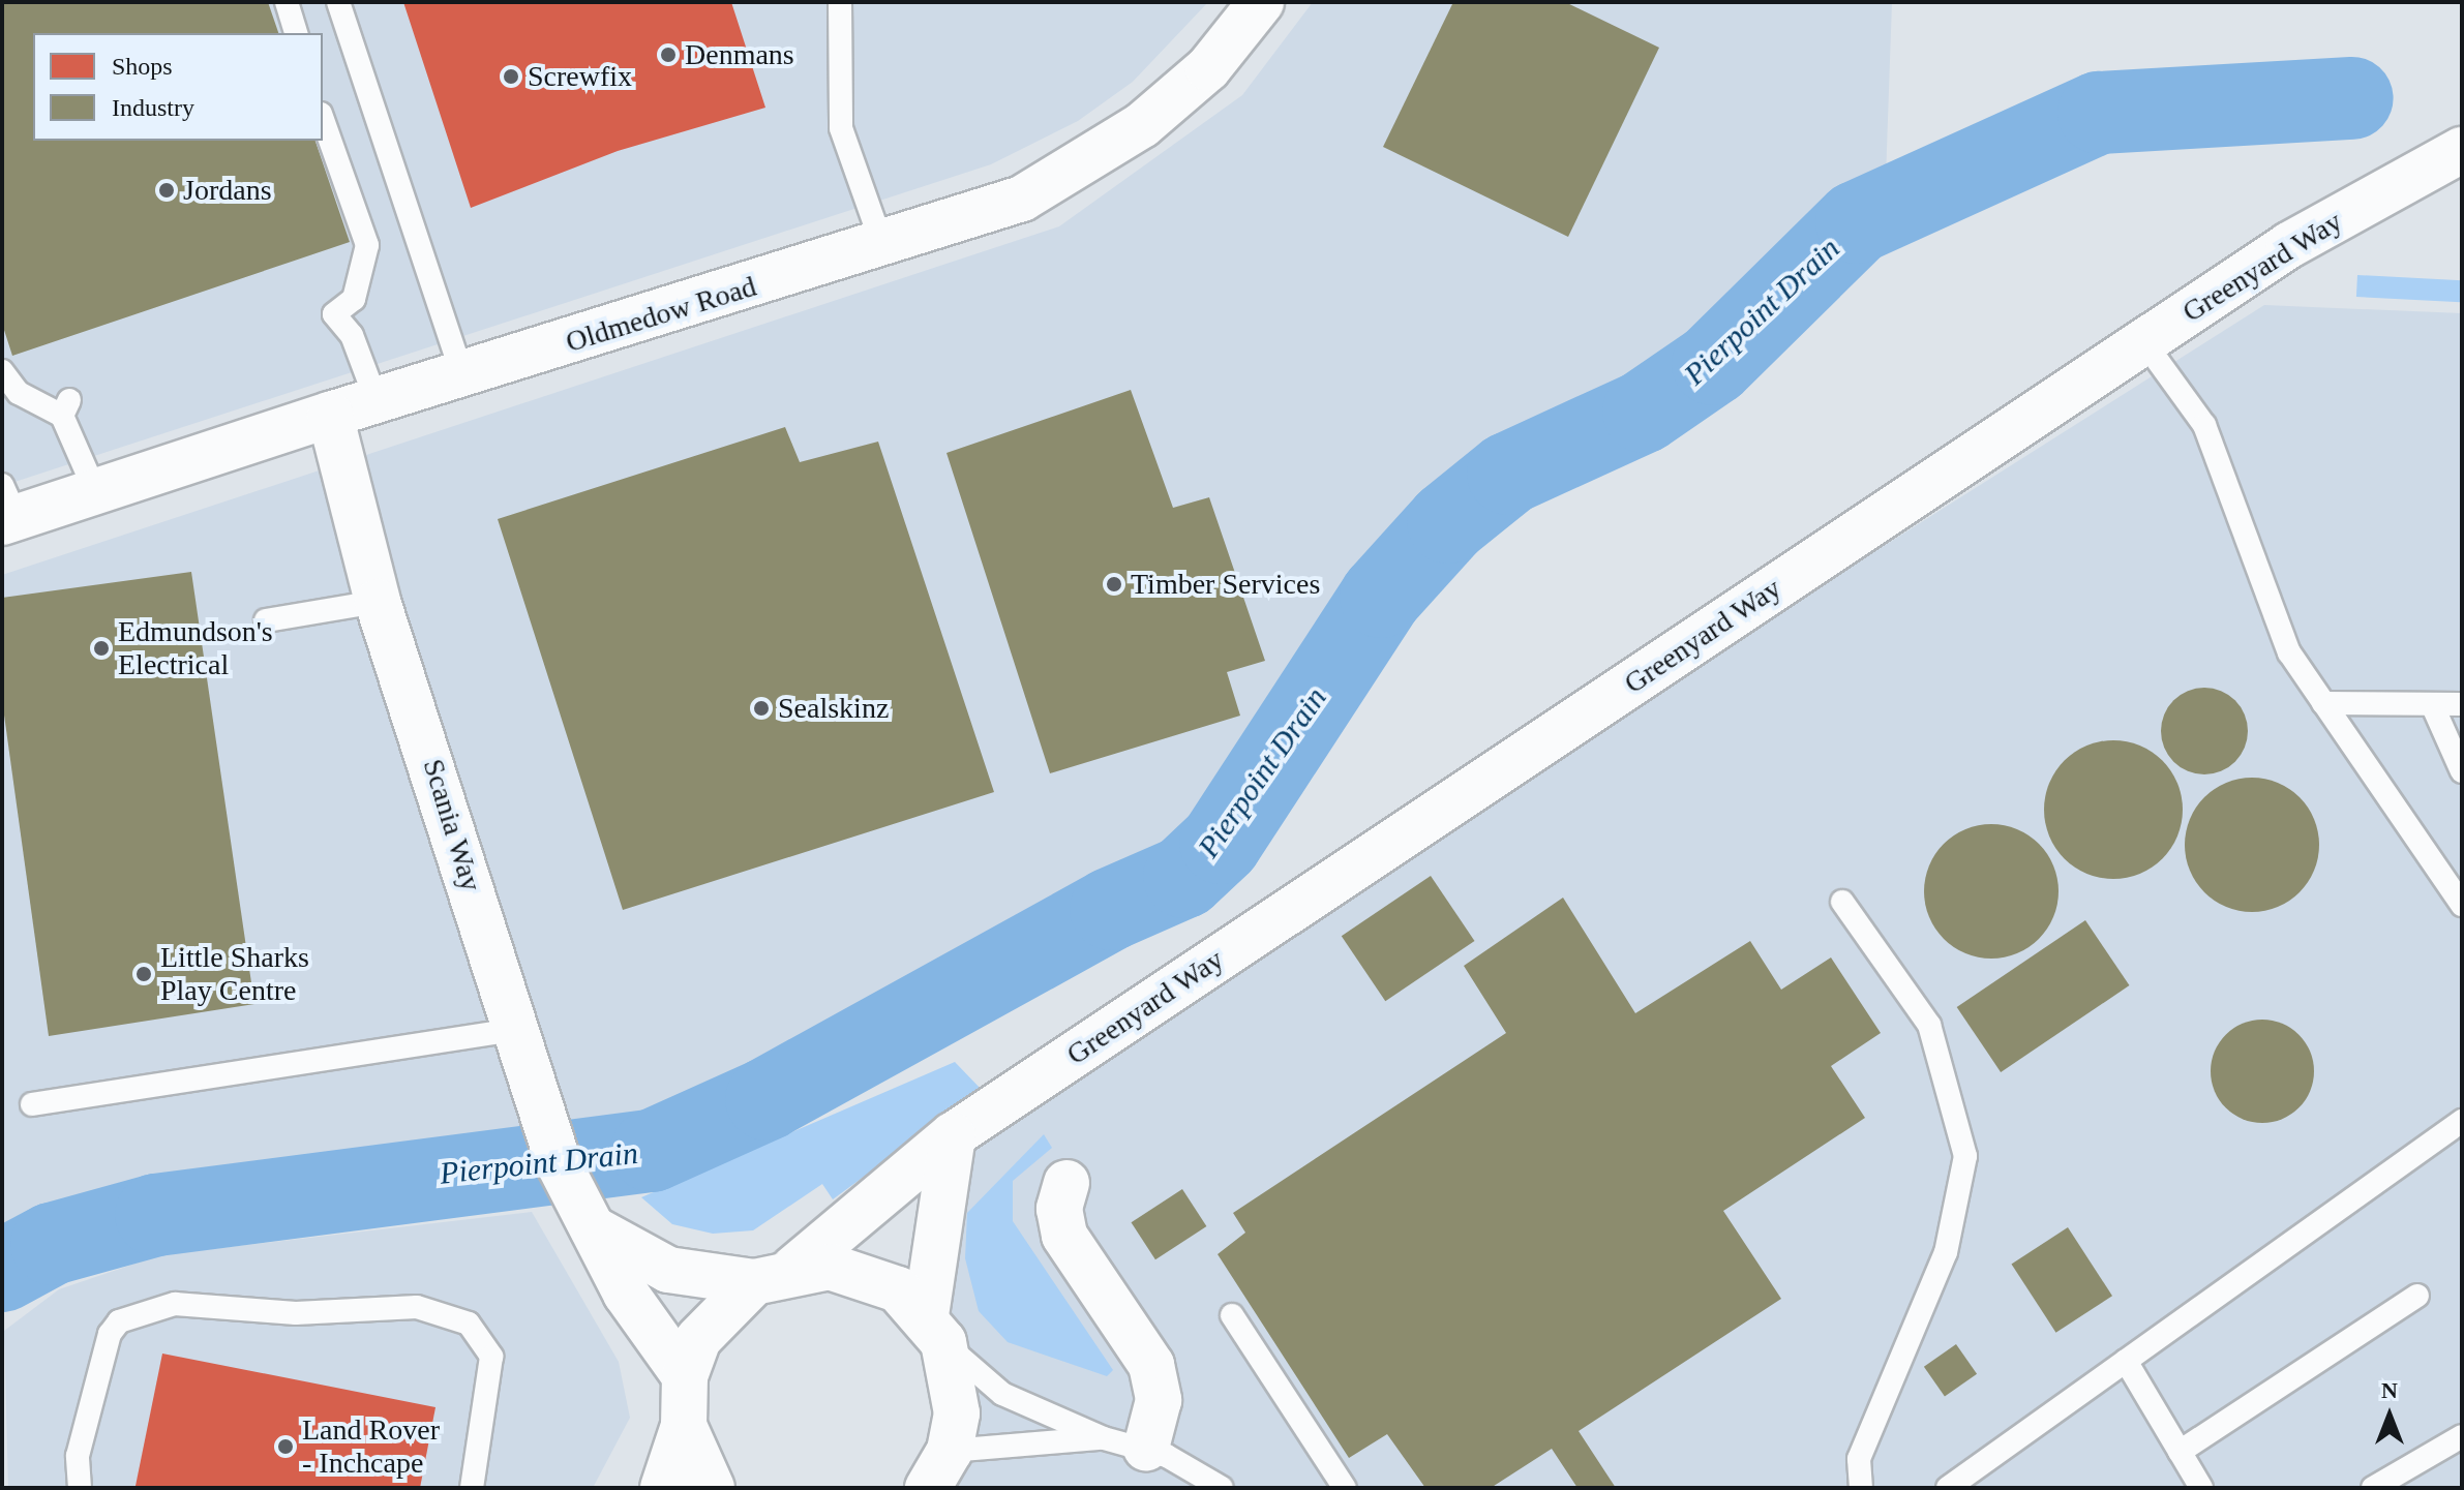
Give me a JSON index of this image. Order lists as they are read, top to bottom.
{
  "streets": {
    "street": ["Greenyard Way", "Oldmedow Road", "Scania Way"]
  },
  "crossings": [
    ["Oldmedow Road", "Scania Way"]
  ],
  "water": ["Pierpoint Drain"],
  "places": [
    "Denmans",
    "Screwfix",
    "Jordans",
    "Timber Services",
    "Edmundson's Electrical",
    "Sealskinz",
    "Little Sharks Play Centre",
    "Land Rover - Inchcape"
  ],
  "legend": ["Shops", "Industry"],
  "north": "top"
}
